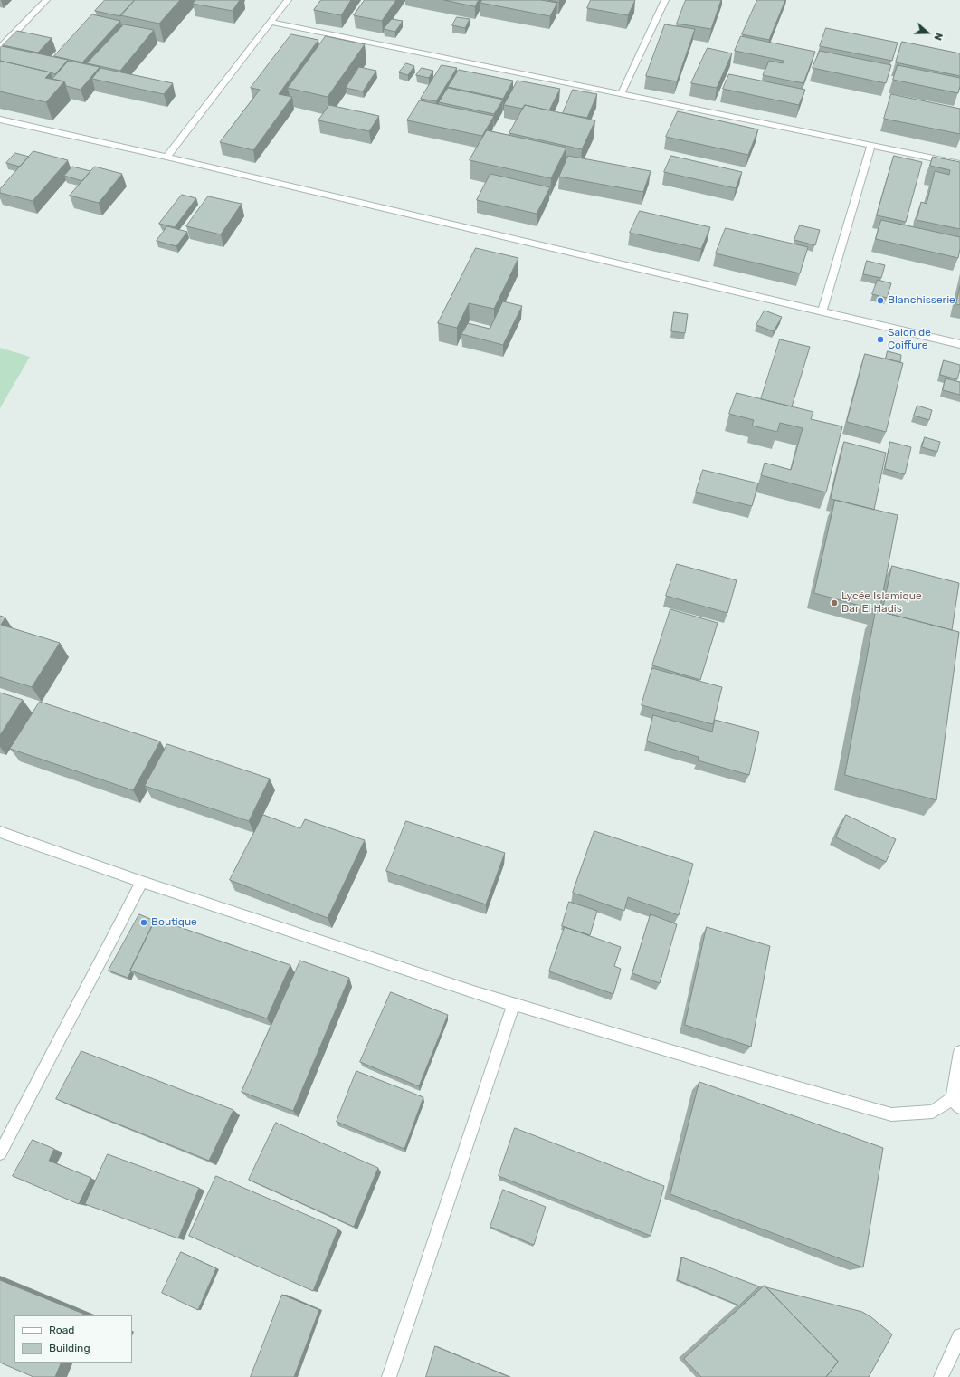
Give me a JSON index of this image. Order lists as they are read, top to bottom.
{
  "places": [
    "Blanchisserie",
    "Salon de Coiffure",
    "Lycée Islamique Dar El Hadis",
    "Boutique"
  ],
  "legend": ["Road", "Building"],
  "north": "right"
}
